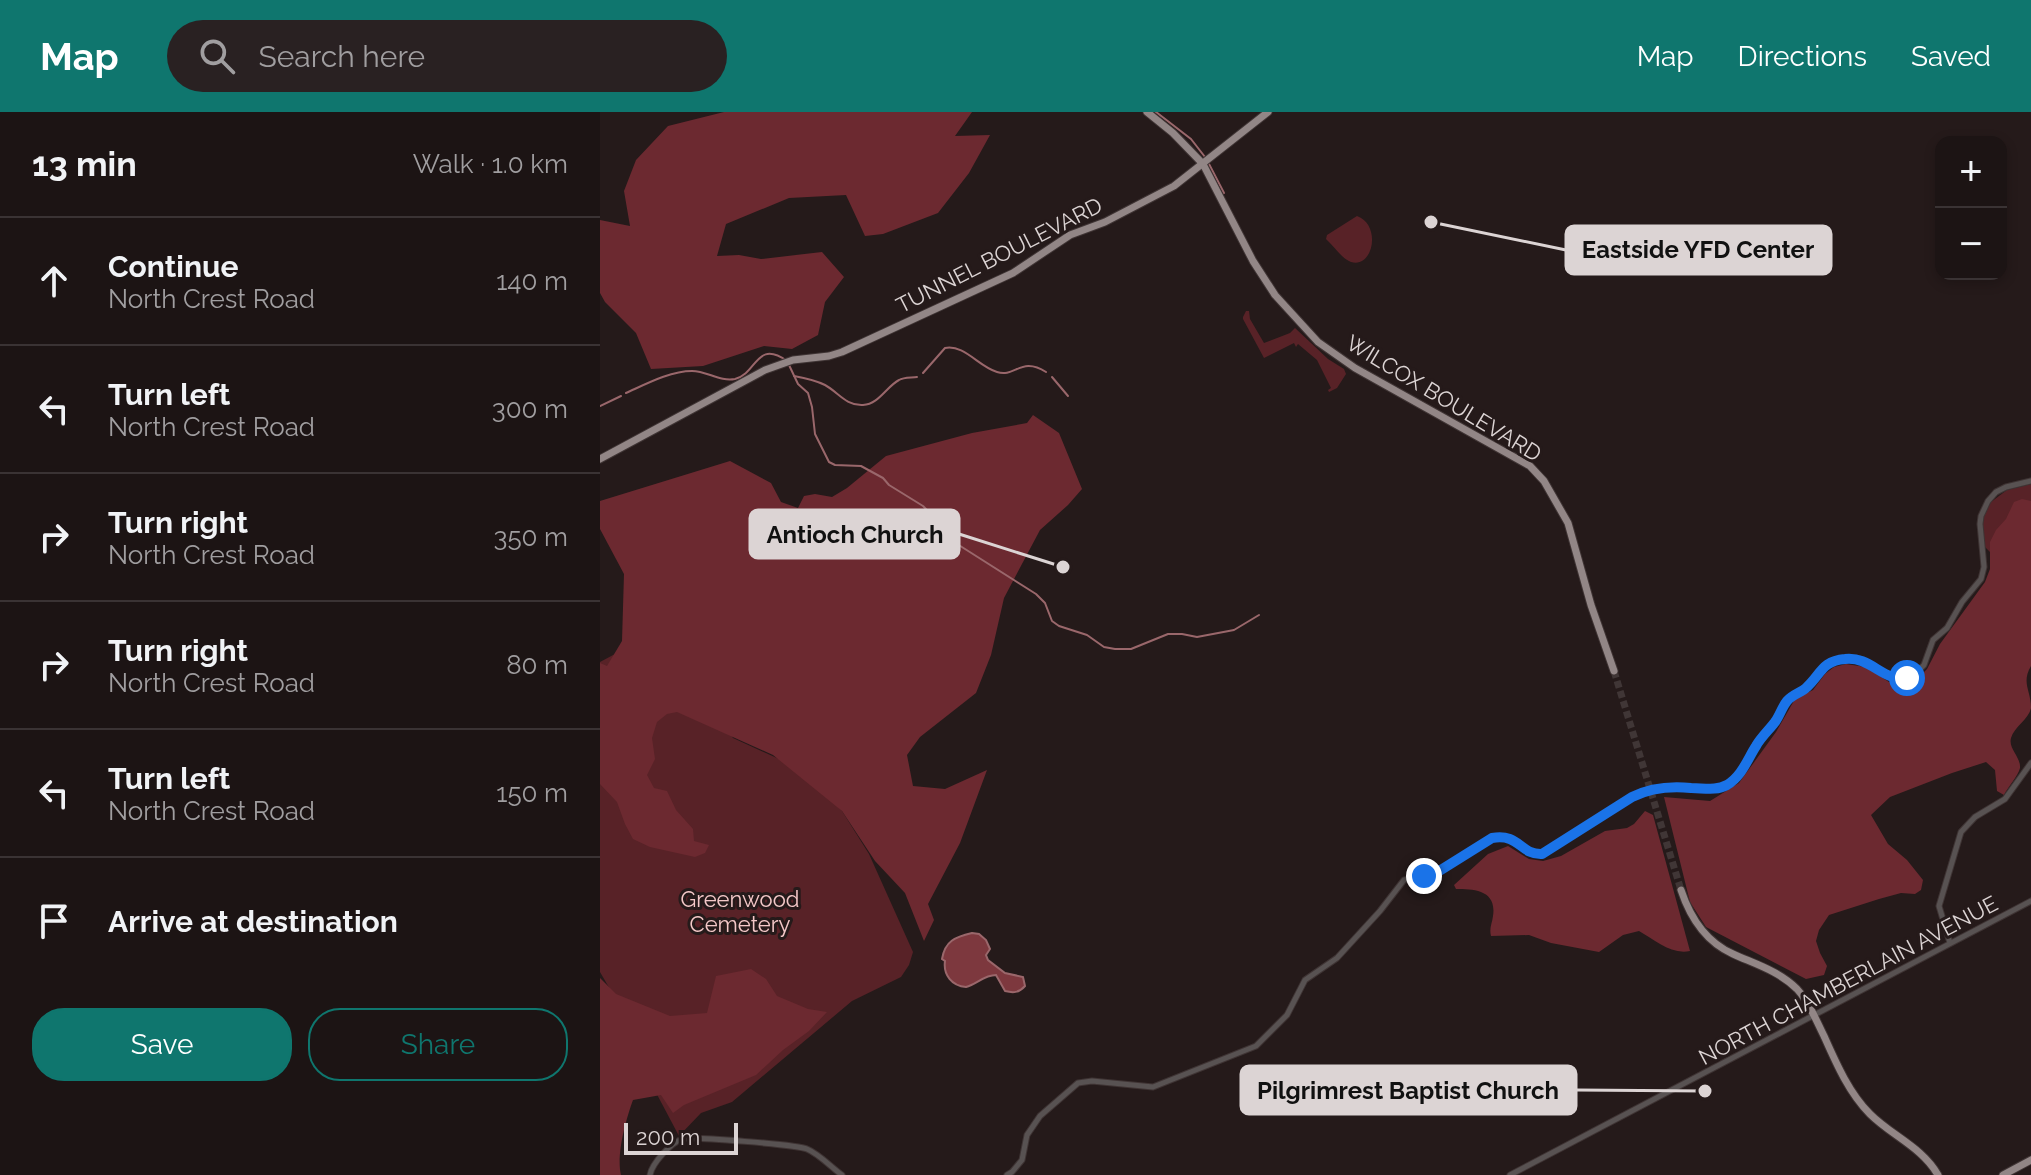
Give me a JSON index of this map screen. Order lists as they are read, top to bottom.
{
  "streets": {
    "main road": ["TUNNEL BOULEVARD", "WILCOX BOULEVARD"],
    "street": ["NORTH CHAMBERLAIN AVENUE"]
  },
  "crossings": [
    ["TUNNEL BOULEVARD", "WILCOX BOULEVARD"]
  ],
  "parks": ["Greenwood Cemetery"],
  "places": ["Eastside YFD Center", "Antioch Church", "Pilgrimrest Baptist Church"],
  "scale_bar": "200 m",
  "page": {
    "header": "Map",
    "search": "Search here",
    "nav": ["Map", "Directions", "Saved"],
    "heading": ["13 min", "Walk · 1.0 km"],
    "map_buttons": ["+", "−"],
    "list": [
      ["Continue", "North Crest Road", "140 m"],
      ["Turn left", "North Crest Road", "300 m"],
      ["Turn right", "North Crest Road", "350 m"],
      ["Turn right", "North Crest Road", "80 m"],
      ["Turn left", "North Crest Road", "150 m"],
      "Arrive at destination"
    ],
    "buttons": ["Save", "Share"],
    "scale": "200 m"
  }
}
